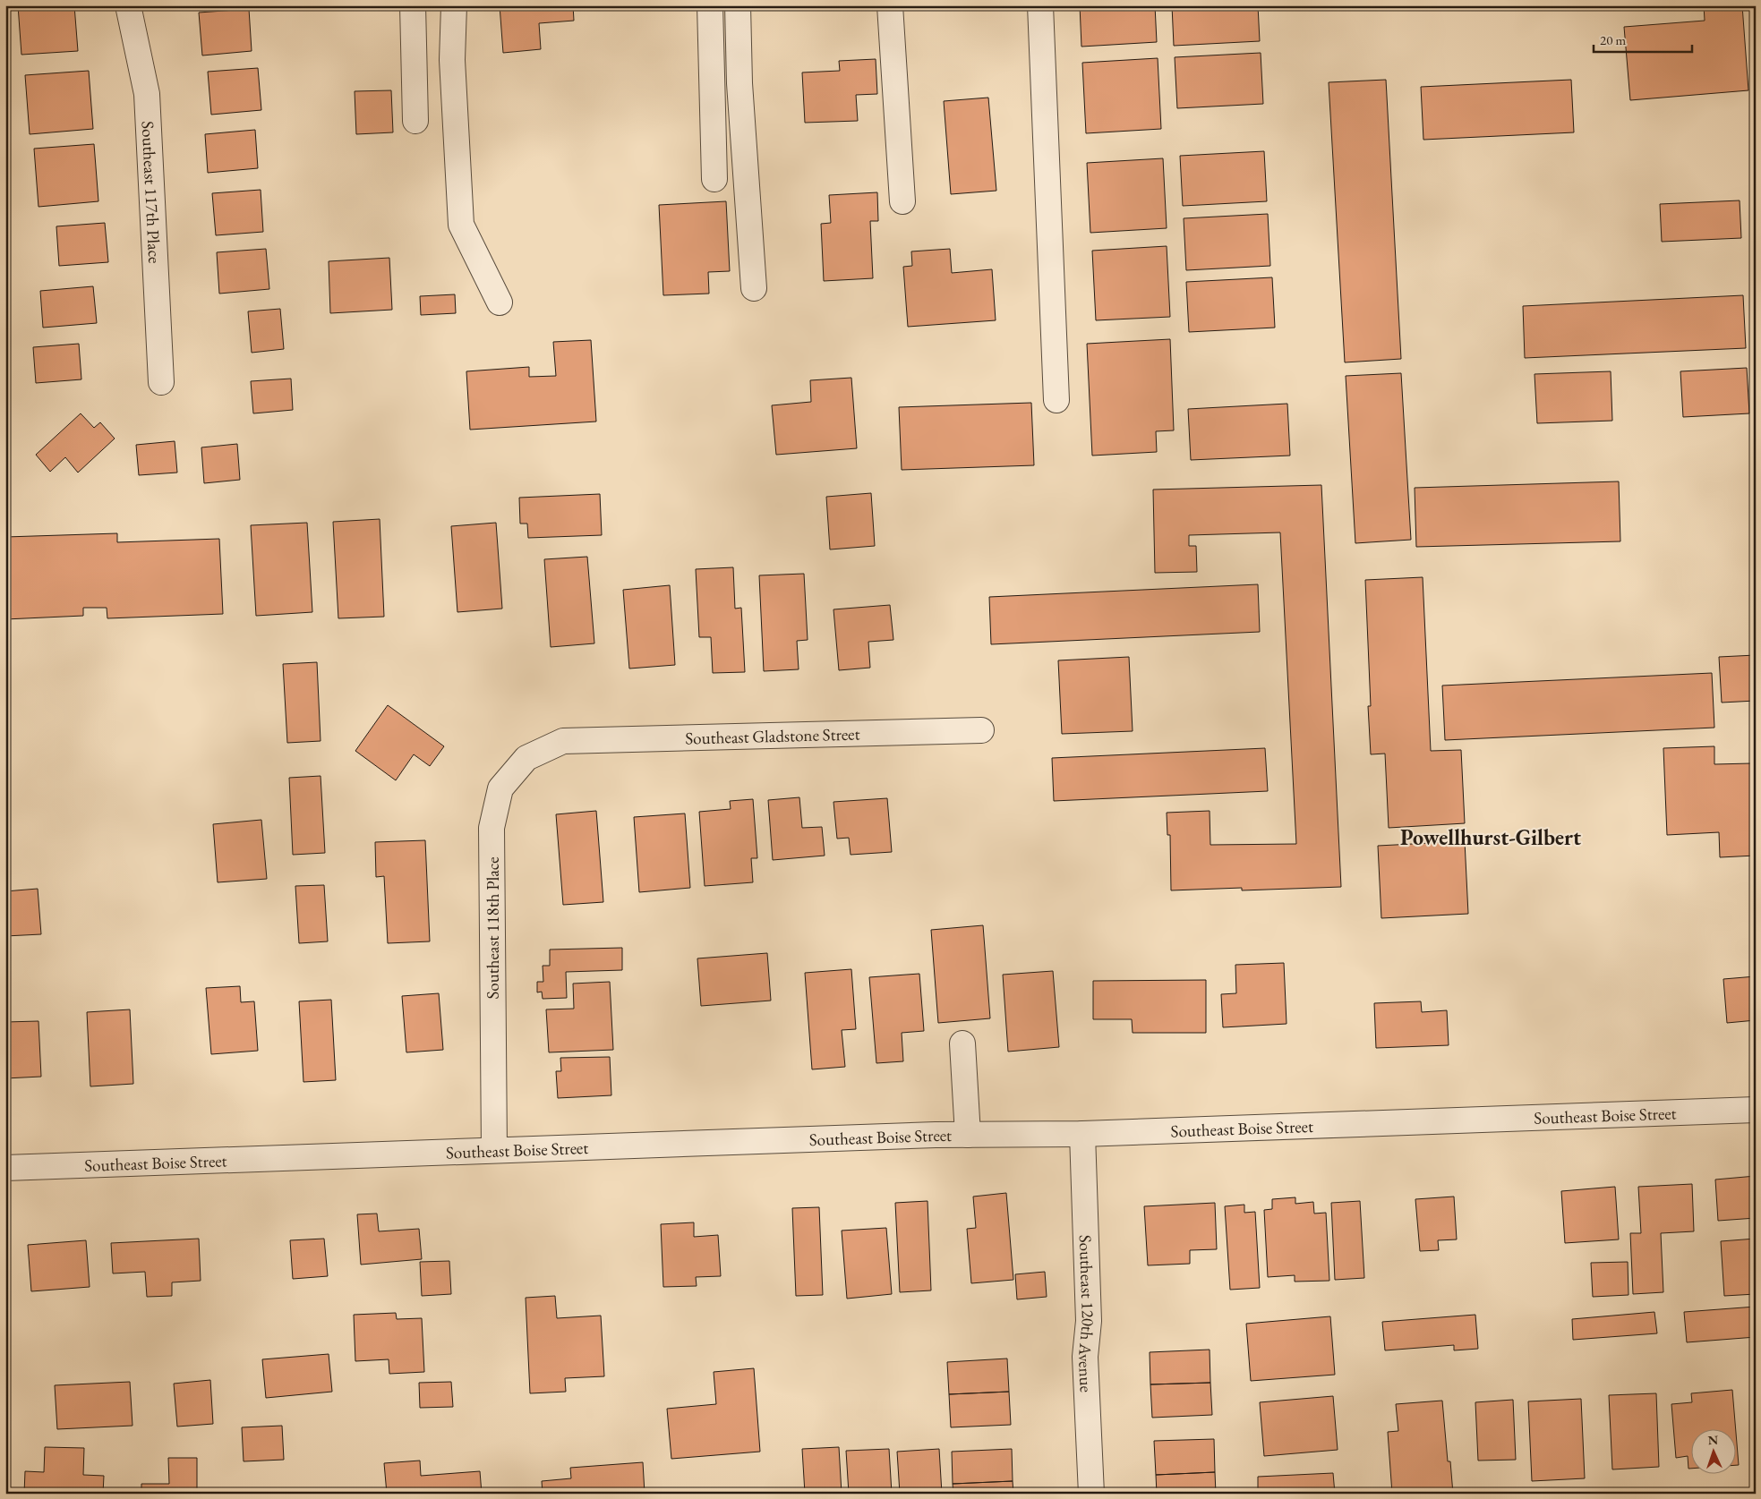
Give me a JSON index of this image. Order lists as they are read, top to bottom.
{
  "streets": {
    "street": [
      "Southeast 117th Place",
      "Southeast Gladstone Street",
      "Southeast 118th Place",
      "Southeast Boise Street",
      "Southeast 120th Avenue"
    ]
  },
  "crossings": [
    ["Southeast Gladstone Street", "Southeast 118th Place"],
    ["Southeast 118th Place", "Southeast Boise Street"],
    ["Southeast Boise Street", "Southeast 120th Avenue"]
  ],
  "districts": ["Powellhurst-Gilbert"],
  "scale_bar": "20 m",
  "north": "top"
}
